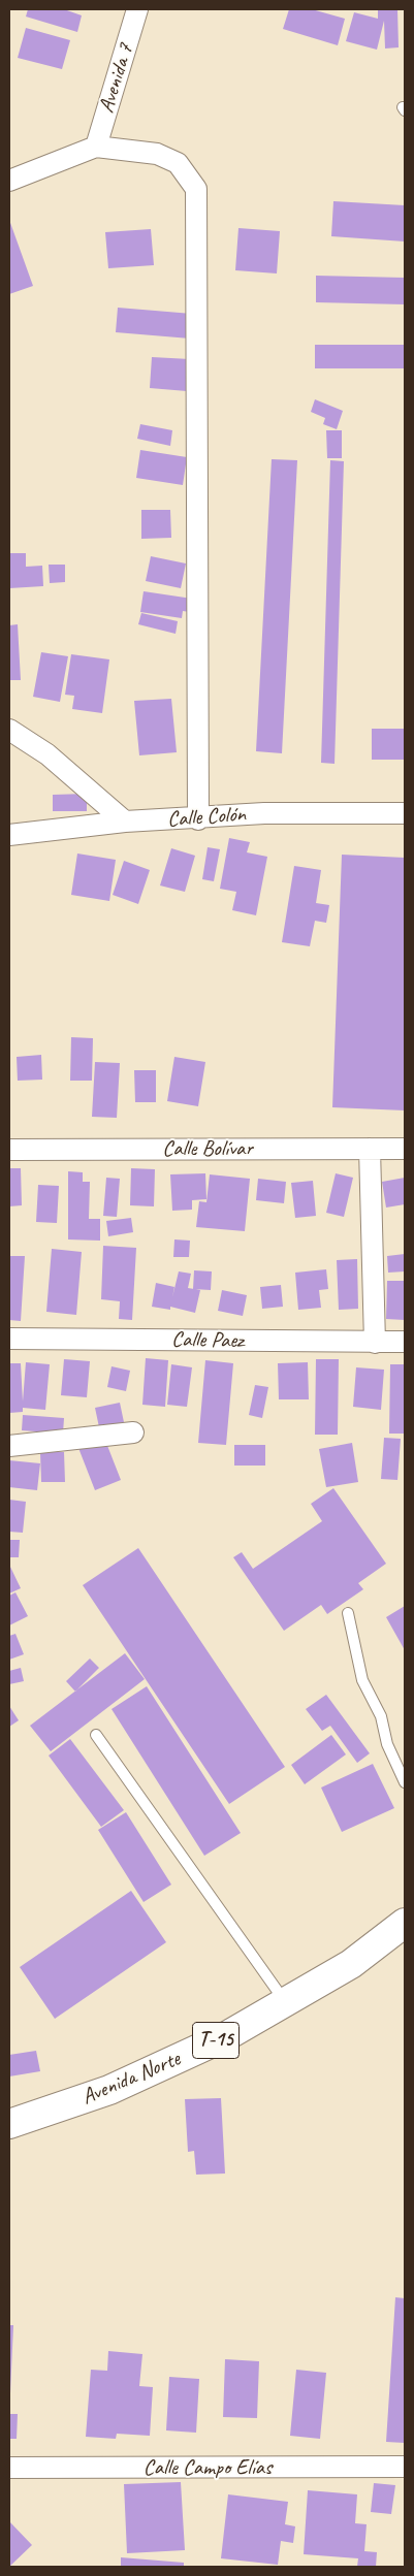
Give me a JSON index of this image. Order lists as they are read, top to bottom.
{
  "streets": {
    "highway": ["T-15", "Avenida Norte"],
    "street": [
      "Avenida 7",
      "Calle Colón",
      "Calle Bolívar",
      "Calle Paez",
      "Calle Campo Elías"
    ]
  }
}
